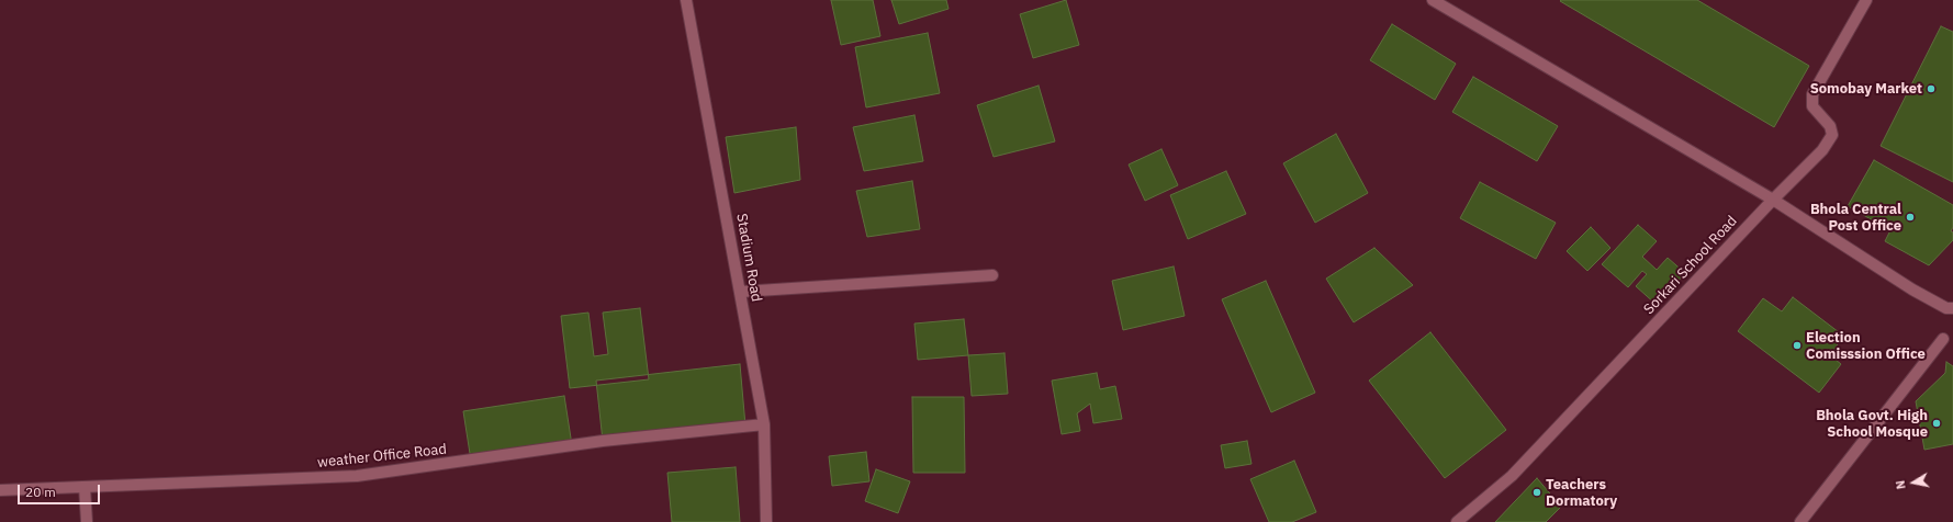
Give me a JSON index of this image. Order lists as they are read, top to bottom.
{
  "streets": {
    "street": ["Stadium Road", "Sorkari School Road", "weather Office Road"]
  },
  "crossings": [
    ["Stadium Road", "weather Office Road"]
  ],
  "places": [
    "Somobay Market",
    "Bhola Central Post Office",
    "Election Comisssion Office",
    "Bhola Govt. High School Mosque",
    "Teachers Dormatory"
  ],
  "scale_bar": "20 m",
  "north": "left"
}
